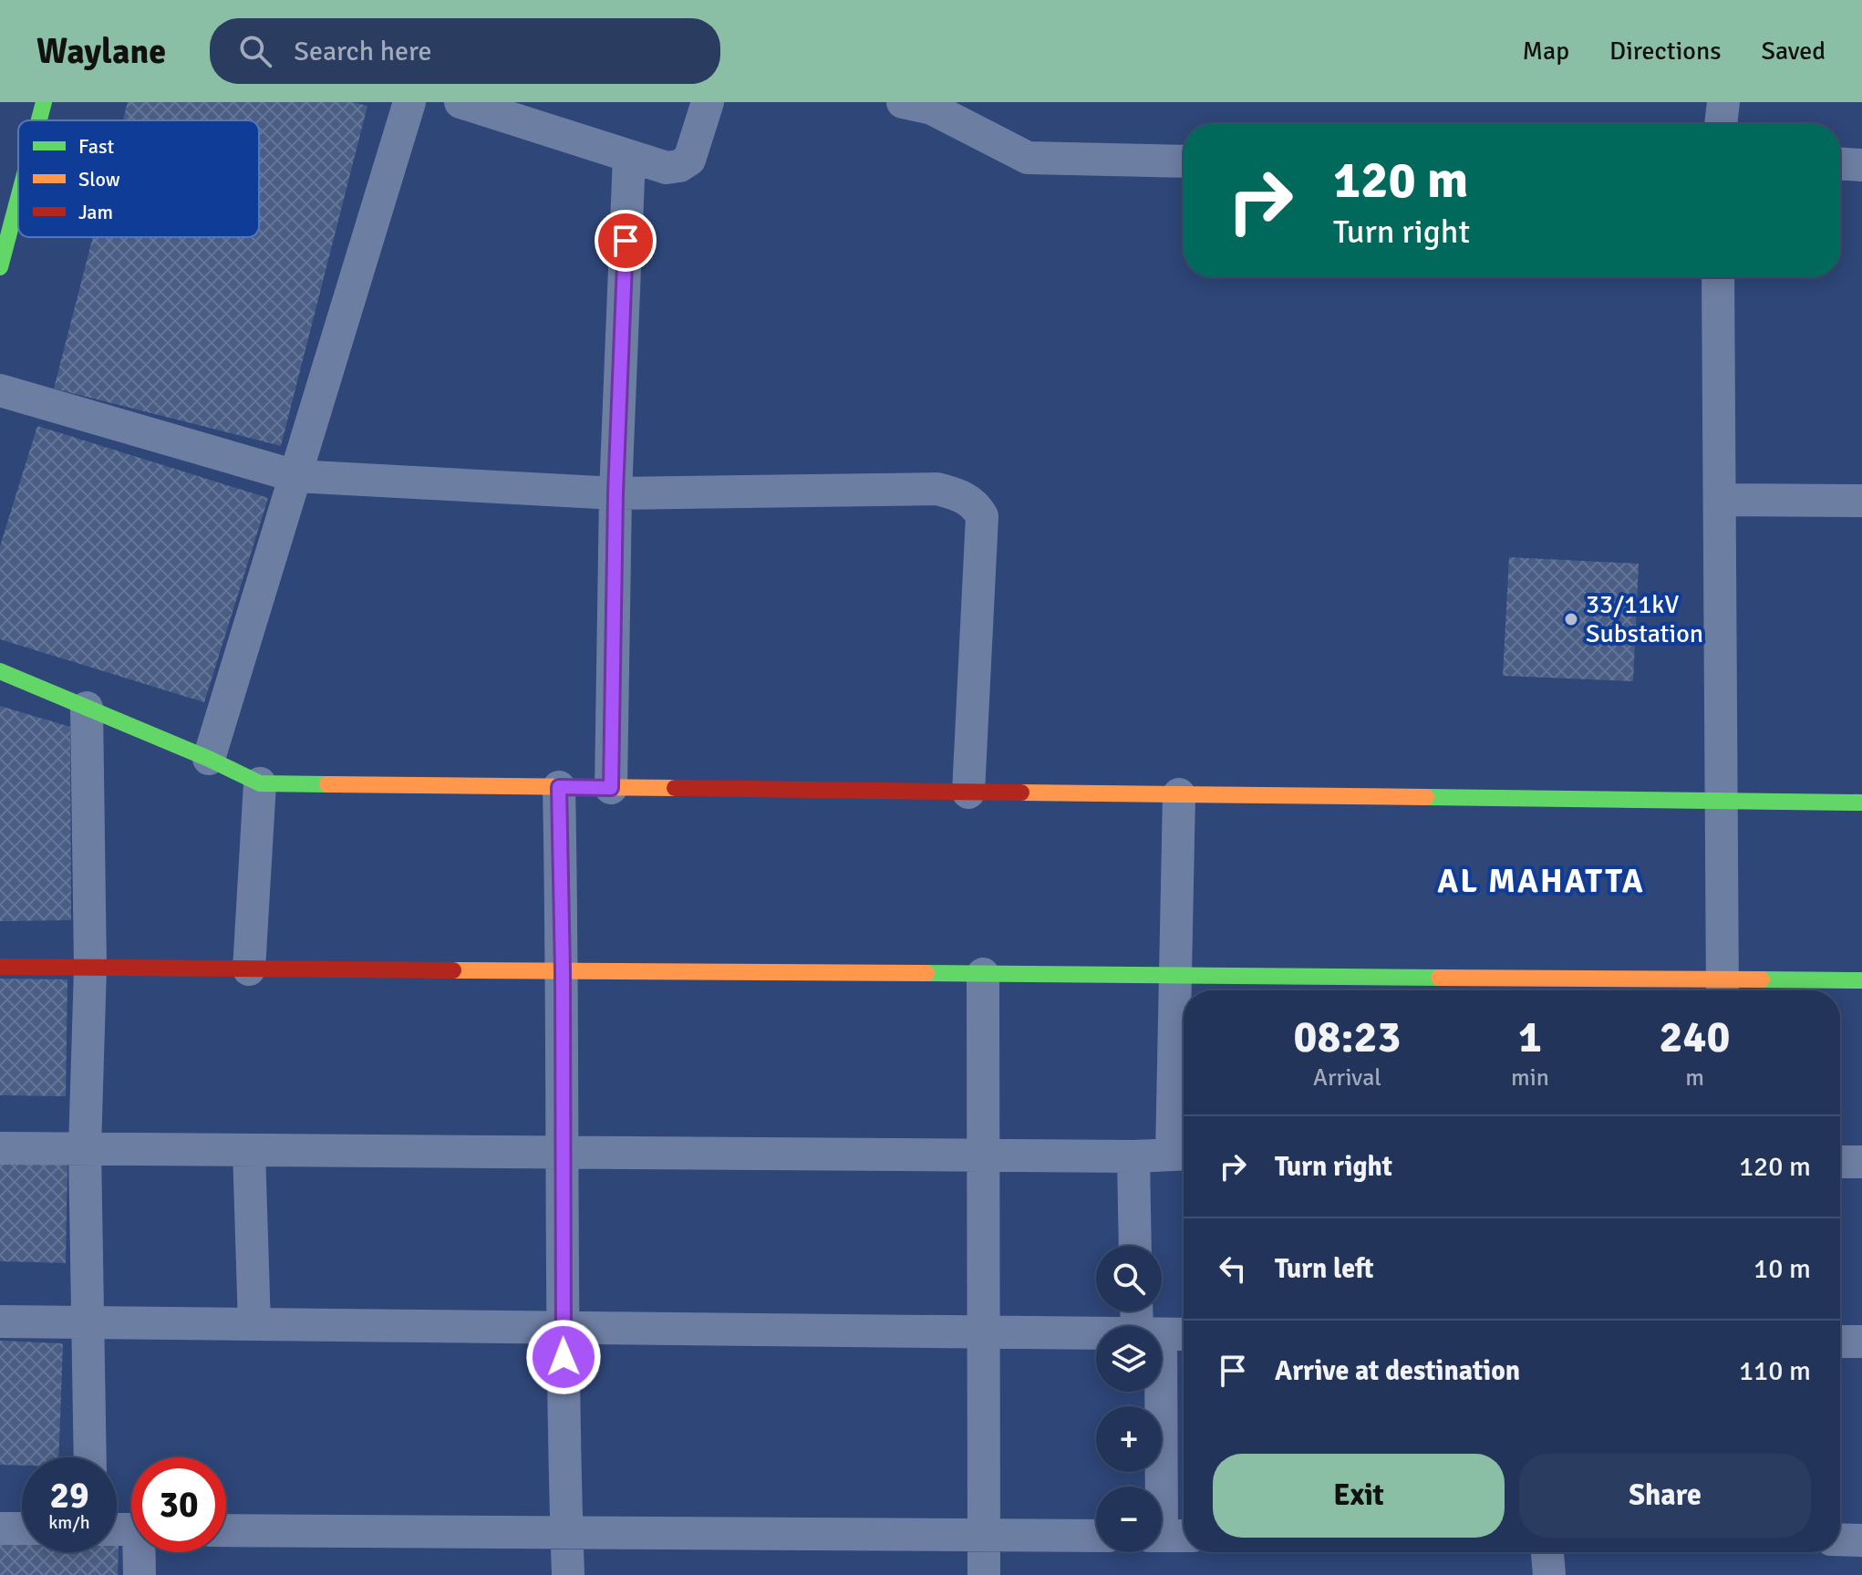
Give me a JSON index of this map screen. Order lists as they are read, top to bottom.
{
  "districts": ["AL MAHATTA"],
  "places": ["33/11kV Substation"],
  "legend": ["Fast", "Slow", "Jam"],
  "page": {
    "header": "Waylane",
    "search": "Search here",
    "nav": ["Map", "Directions", "Saved"],
    "turn": ["120 m", "Turn right"],
    "eta": [
      "08:23",
      "Arrival",
      "1",
      "min",
      "240",
      "m"
    ],
    "list": [
      {
        "name": "Turn right",
        "value": "120 m"
      },
      {
        "name": "Turn left",
        "value": "10 m"
      },
      {
        "name": "Arrive at destination",
        "value": "110 m"
      }
    ],
    "map_buttons": ["+", "−"],
    "buttons": ["Exit", "Share"],
    "speed": "29 km/h",
    "limit": "30"
  }
}
